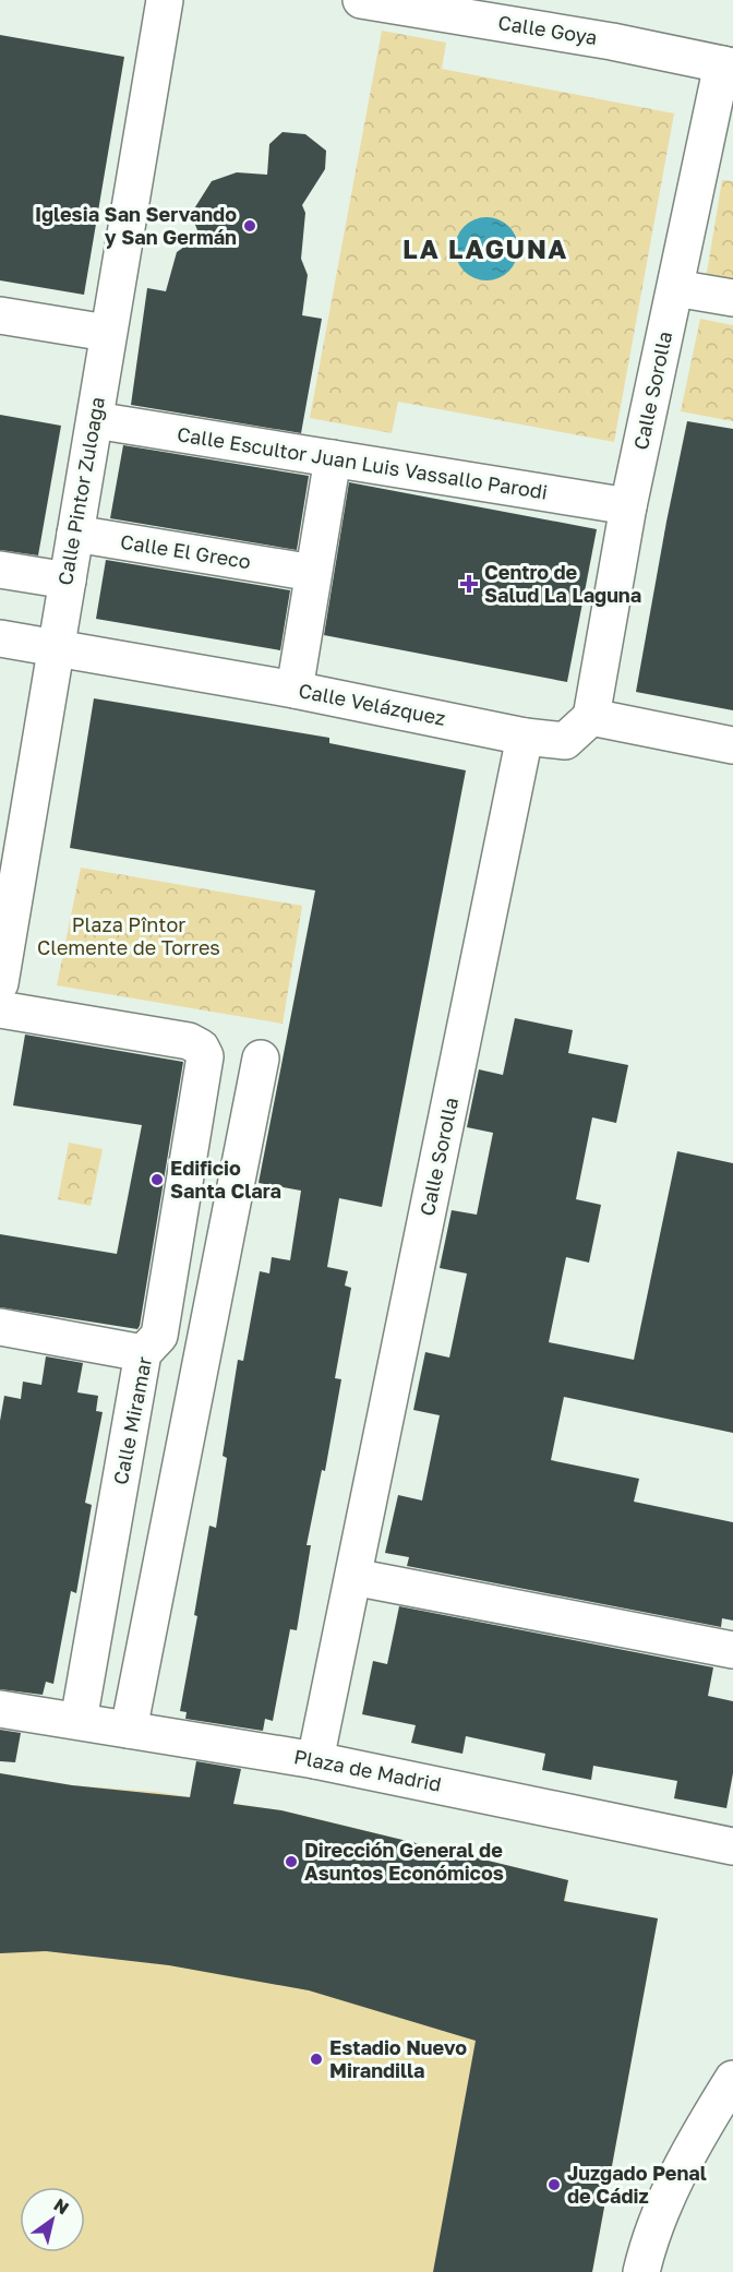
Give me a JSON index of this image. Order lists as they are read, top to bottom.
{
  "streets": {
    "street": [
      "Calle Goya",
      "Calle Sorolla",
      "Calle Escultor Juan Luis Vassallo Parodi",
      "Calle Pintor Zuloaga",
      "Calle El Greco",
      "Calle Velázquez",
      "Calle Miramar",
      "Plaza de Madrid"
    ]
  },
  "crossings": [
    ["Calle Goya", "Calle Sorolla"],
    ["Calle Sorolla", "Calle Escultor Juan Luis Vassallo Parodi"],
    ["Calle Sorolla", "Calle Velázquez"],
    ["Calle Sorolla", "Plaza de Madrid"],
    ["Calle Escultor Juan Luis Vassallo Parodi", "Calle Pintor Zuloaga"],
    ["Calle Pintor Zuloaga", "Calle El Greco"],
    ["Calle Pintor Zuloaga", "Calle Velázquez"],
    ["Calle Miramar", "Plaza de Madrid"]
  ],
  "districts": ["LA LAGUNA"],
  "parks": ["Plaza Pîntor Clemente de Torres"],
  "places": {
    "other": [
      "Iglesia San Servando y San Germán",
      "Edificio Santa Clara",
      "Dirección General de Asuntos Económicos",
      "Estadio Nuevo Mirandilla",
      "Juzgado Penal de Cádiz"
    ],
    "health": ["Centro de Salud La Laguna"]
  },
  "north": "top right"
}
